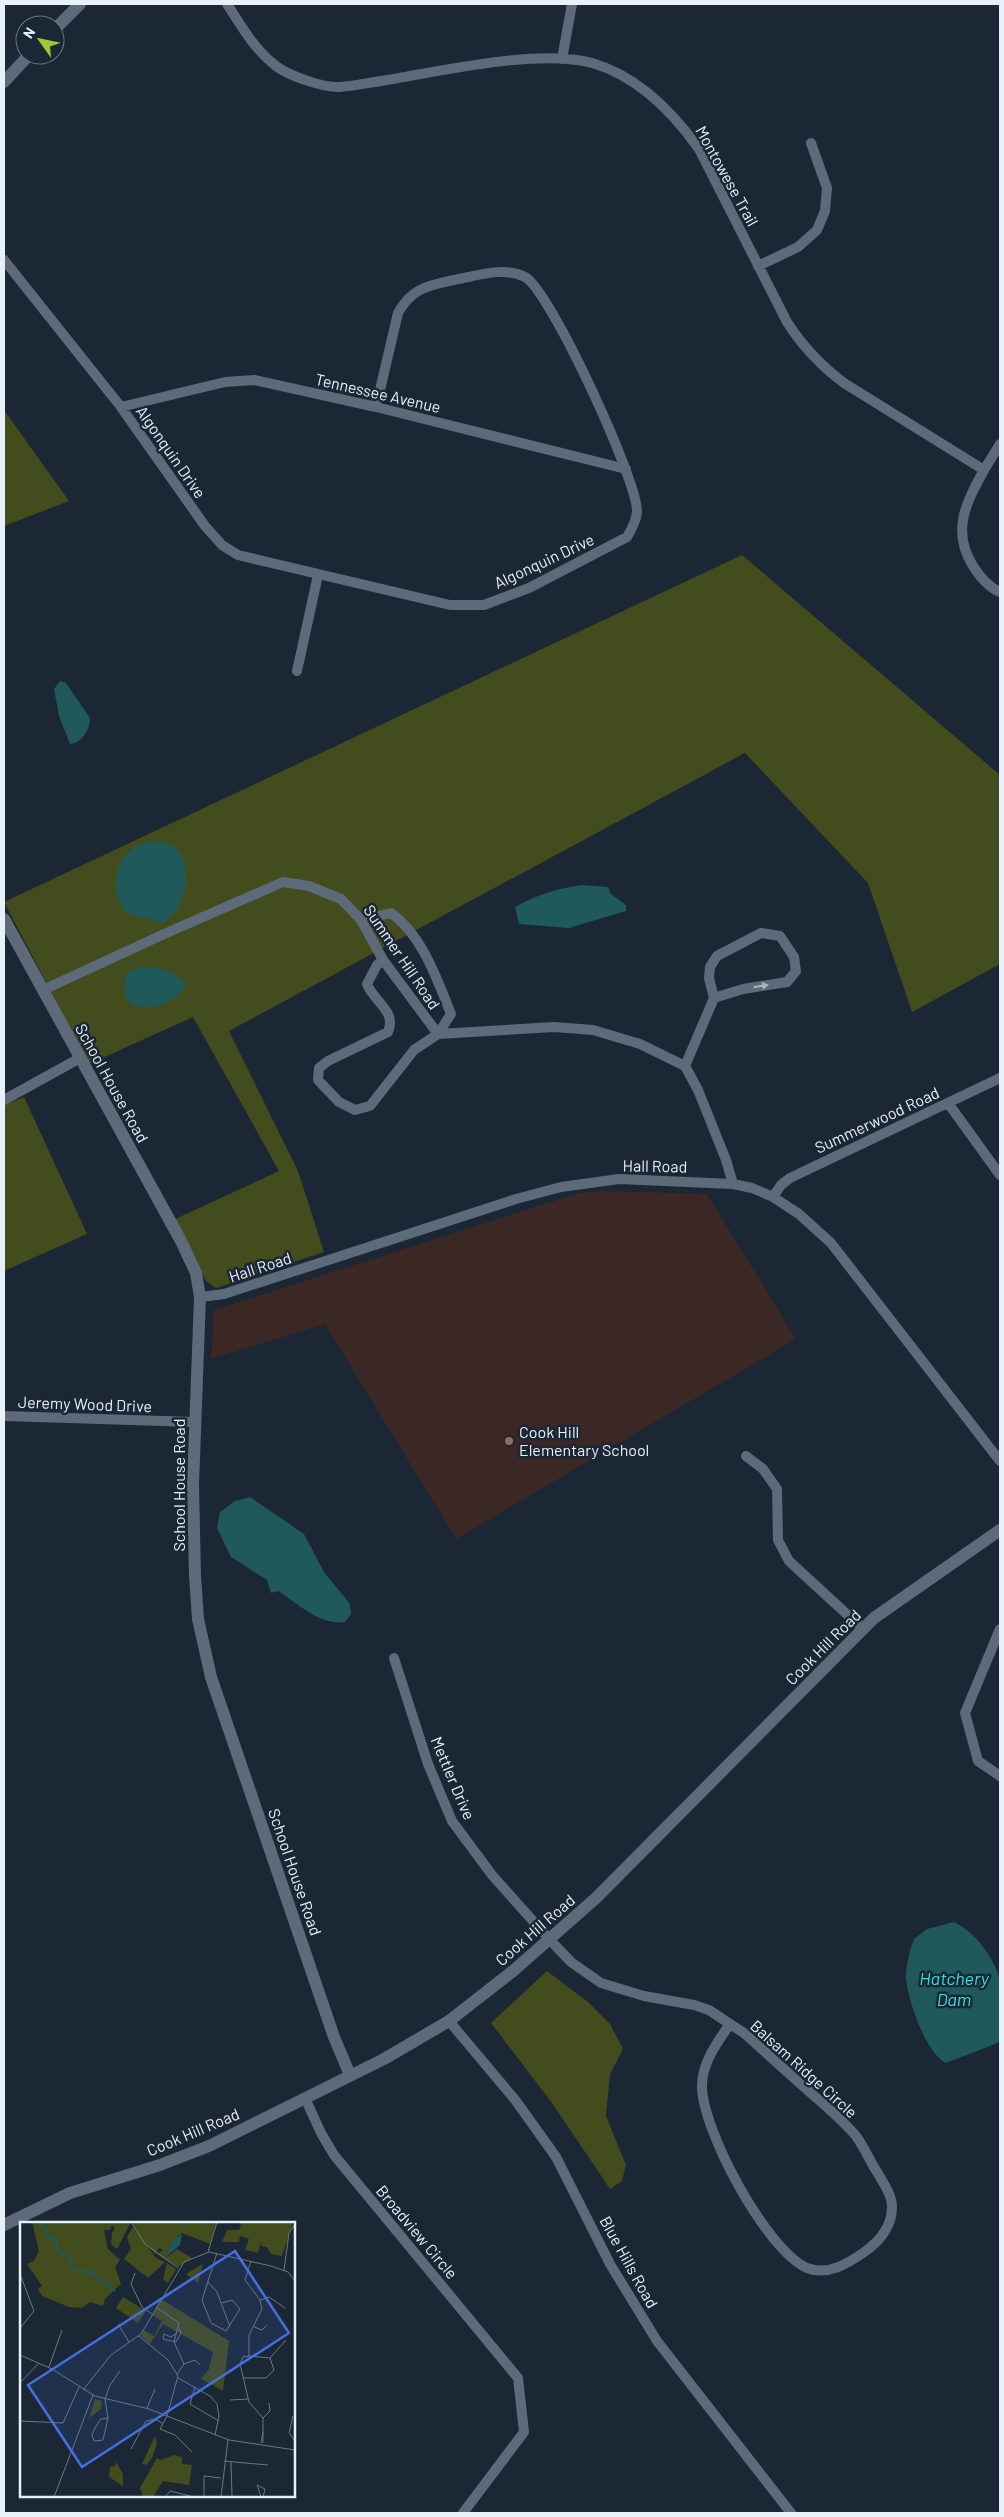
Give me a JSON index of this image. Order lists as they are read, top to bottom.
{
  "streets": {
    "street": [
      "Montowese Trail",
      "Tennessee Avenue",
      "Algonquin Drive",
      "Summer Hill Road",
      "School House Road",
      "Summerwood Road",
      "Hall Road",
      "Jeremy Wood Drive",
      "Cook Hill Road",
      "Mettler Drive",
      "Balsam Ridge Circle",
      "Broadview Circle",
      "Blue Hills Road"
    ]
  },
  "crossings": [
    ["Tennessee Avenue", "Algonquin Drive"],
    ["Summer Hill Road", "School House Road"],
    ["School House Road", "Hall Road"],
    ["School House Road", "Jeremy Wood Drive"],
    ["School House Road", "Cook Hill Road"],
    ["Summerwood Road", "Hall Road"],
    ["Cook Hill Road", "Mettler Drive"],
    ["Cook Hill Road", "Balsam Ridge Circle"],
    ["Cook Hill Road", "Broadview Circle"],
    ["Cook Hill Road", "Blue Hills Road"],
    ["Mettler Drive", "Balsam Ridge Circle"]
  ],
  "water": ["Hatchery Dam"],
  "places": ["Cook Hill Elementary School"],
  "north": "top left"
}
